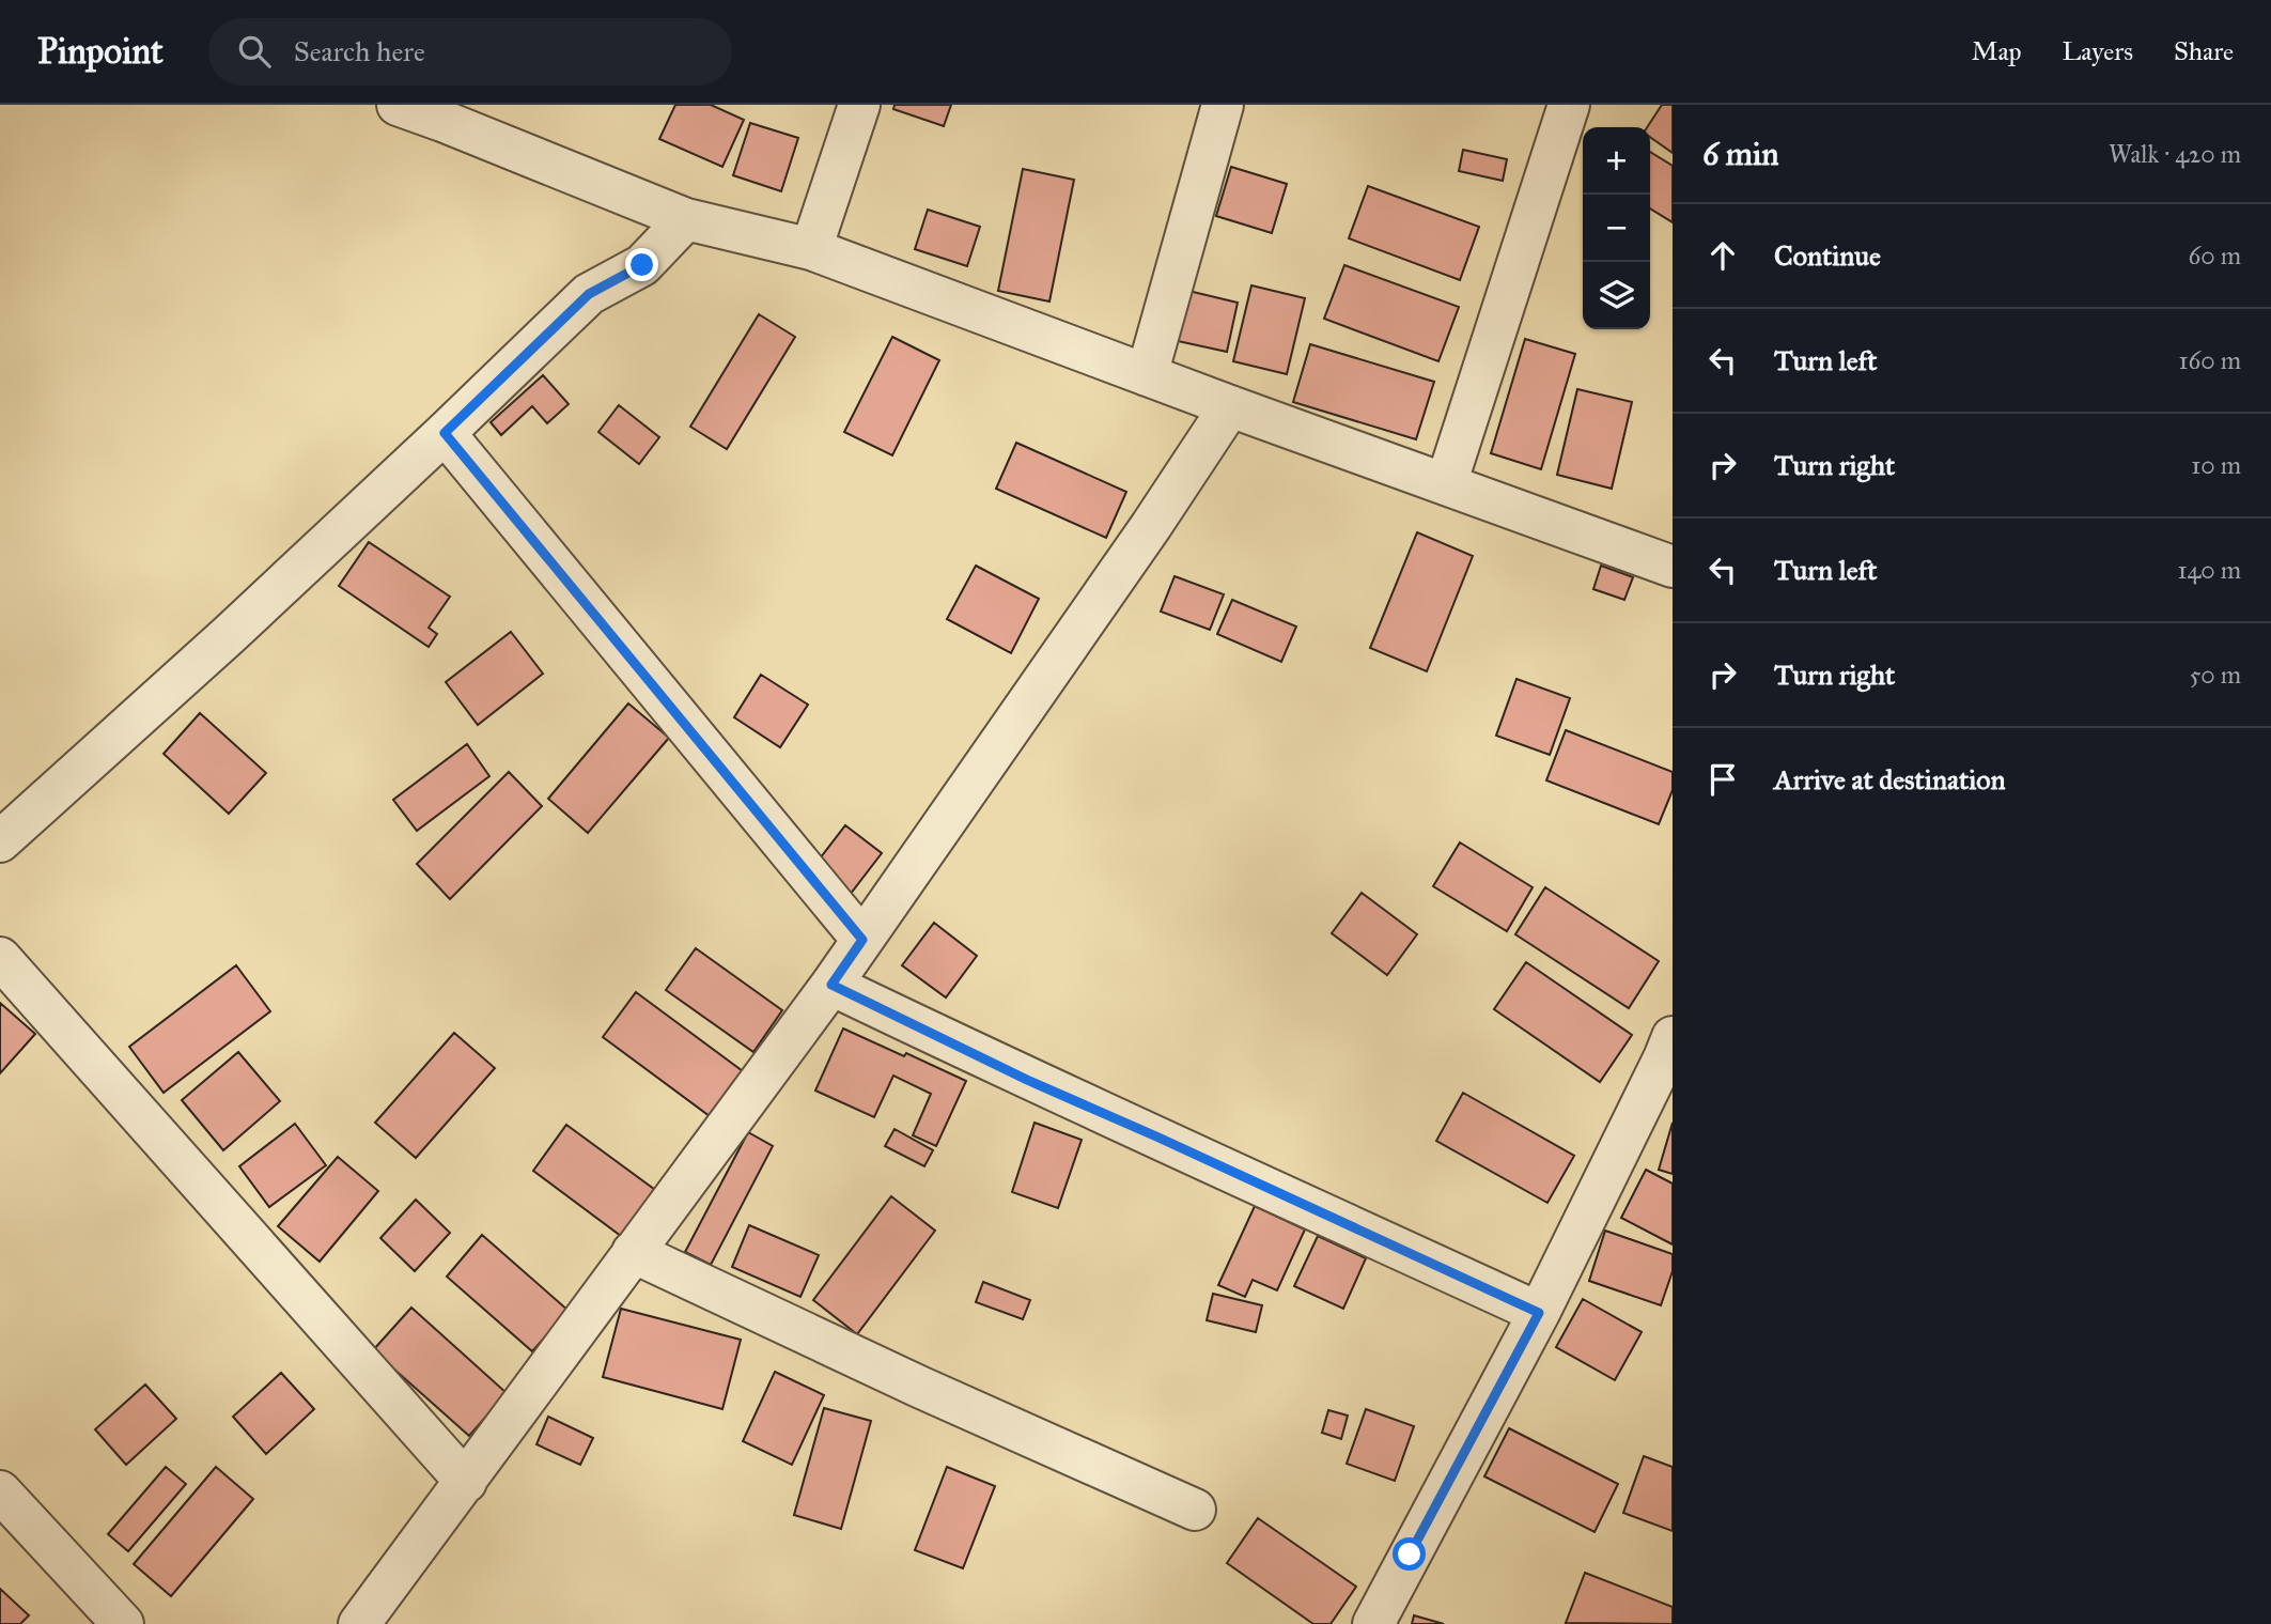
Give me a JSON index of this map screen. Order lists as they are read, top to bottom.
{
  "page": {
    "header": "Pinpoint",
    "search": "Search here",
    "nav": ["Map", "Layers", "Share"],
    "heading": ["6 min", "Walk · 420 m"],
    "map_buttons": ["+", "−"],
    "list": [
      ["Continue", "60 m"],
      ["Turn left", "160 m"],
      ["Turn right", "10 m"],
      ["Turn left", "140 m"],
      ["Turn right", "50 m"],
      "Arrive at destination"
    ]
  }
}
